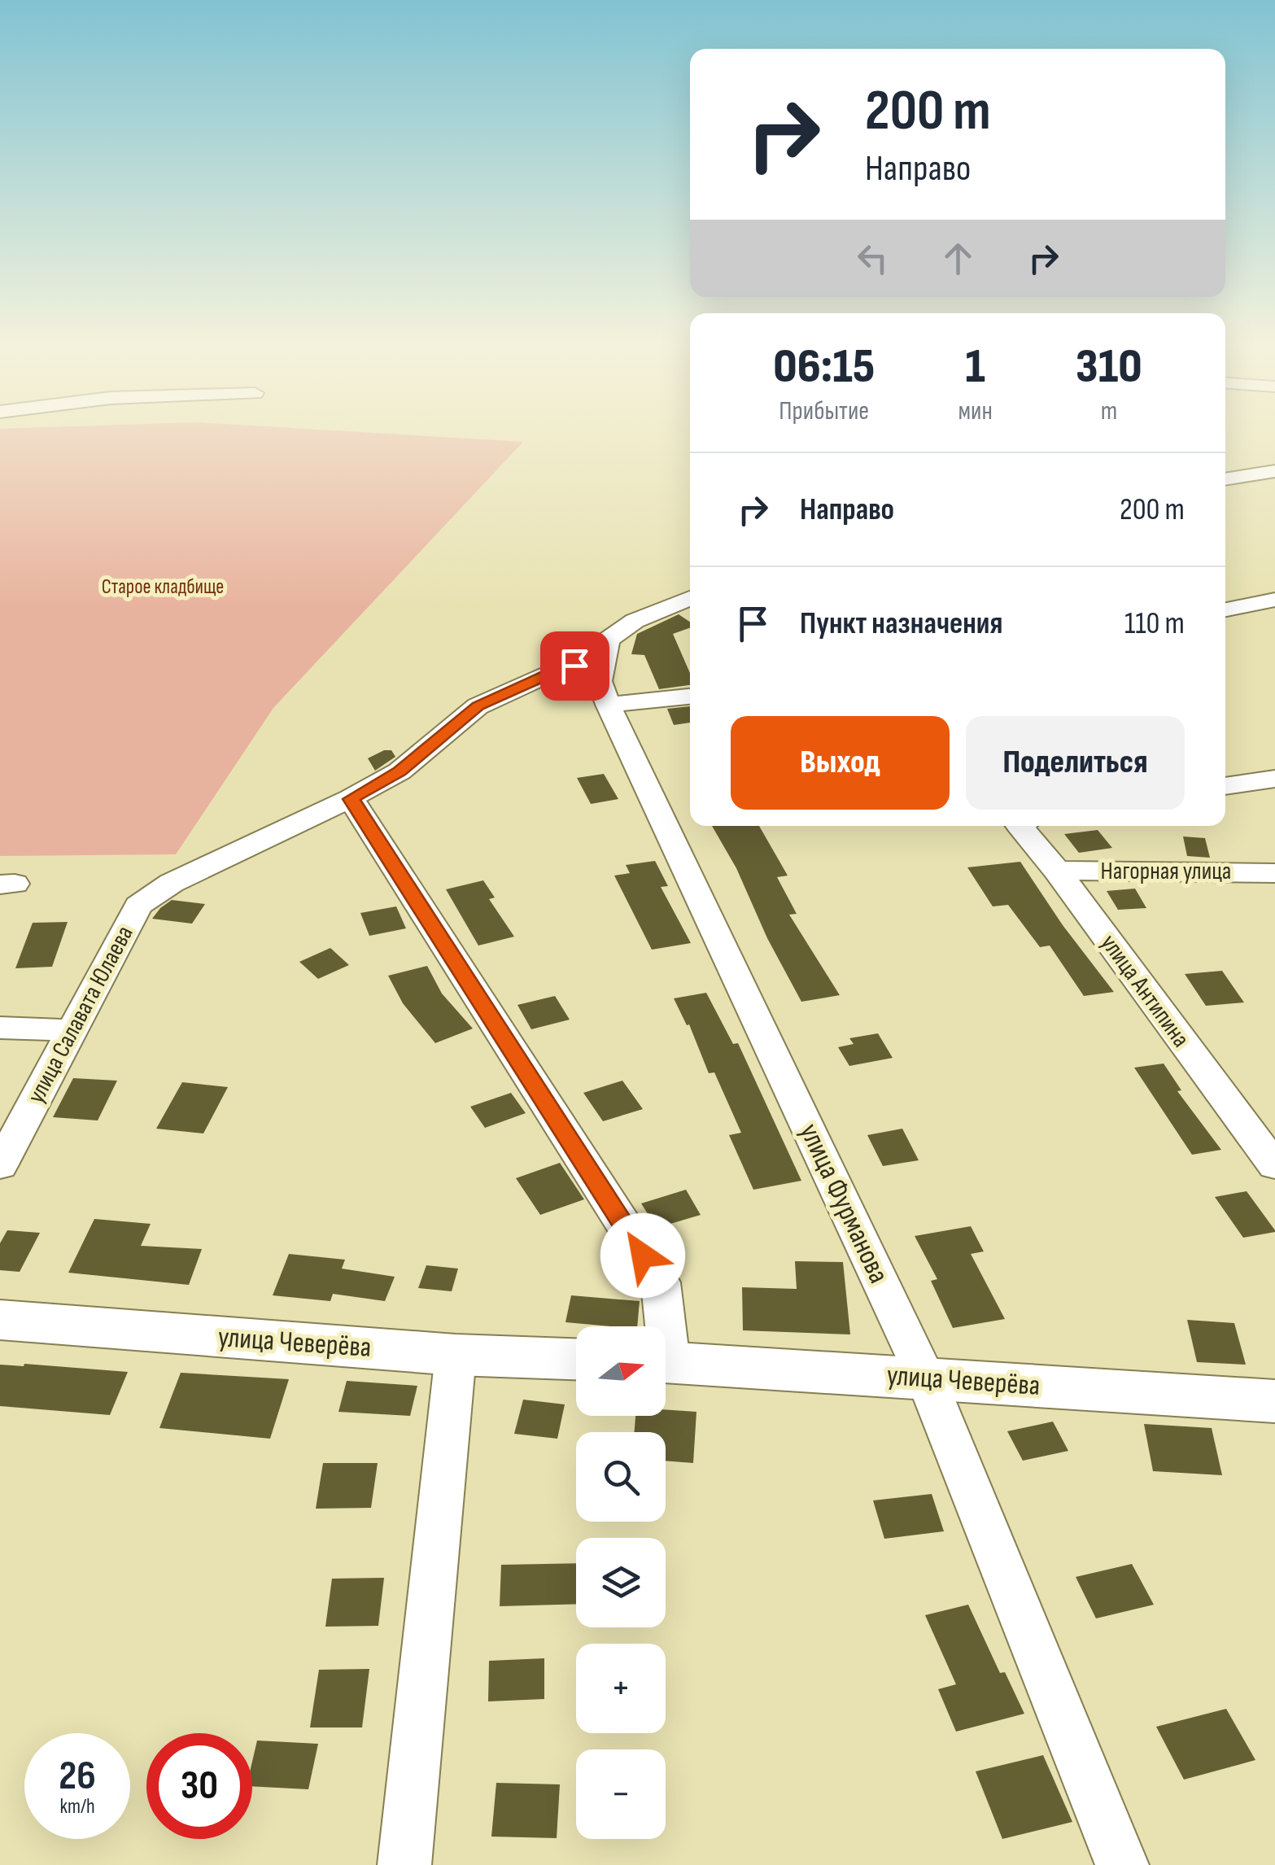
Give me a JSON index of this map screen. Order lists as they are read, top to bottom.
{
  "streets": {
    "street": [
      "Нагорная улица",
      "улица Антипина",
      "улица Салавата Юлаева",
      "улица Фурманова",
      "улица Чеверёва"
    ]
  },
  "crossings": [
    ["Нагорная улица", "улица Антипина"],
    ["улица Фурманова", "улица Чеверёва"]
  ],
  "parks": ["Старое кладбище"],
  "north": "right",
  "page": {
    "turn": ["200 m", "Направо"],
    "eta": [
      "06:15",
      "Прибытие",
      "1",
      "мин",
      "310",
      "m"
    ],
    "list": [
      {
        "name": "Направо",
        "value": "200 m"
      },
      {
        "name": "Пункт назначения",
        "value": "110 m"
      }
    ],
    "buttons": ["Выход", "Поделиться"],
    "map_buttons": ["+", "−"],
    "speed": "26 km/h",
    "limit": "30"
  }
}
